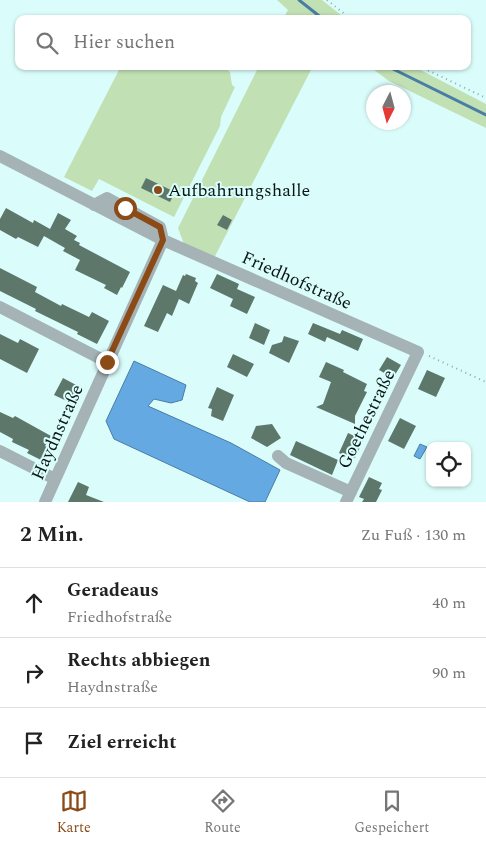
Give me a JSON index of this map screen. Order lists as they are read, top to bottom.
{
  "streets": {
    "street": ["Friedhofstraße", "Goethestraße", "Haydnstraße"]
  },
  "crossings": [
    ["Friedhofstraße", "Goethestraße"],
    ["Friedhofstraße", "Haydnstraße"]
  ],
  "places": ["Aufbahrungshalle"],
  "north": "bottom",
  "page": {
    "search": "Hier suchen",
    "heading": ["2 Min.", "Zu Fuß · 130 m"],
    "list": [
      ["Geradeaus", "Friedhofstraße", "40 m"],
      ["Rechts abbiegen", "Haydnstraße", "90 m"],
      "Ziel erreicht"
    ],
    "nav": ["Karte", "Route", "Gespeichert"]
  }
}
